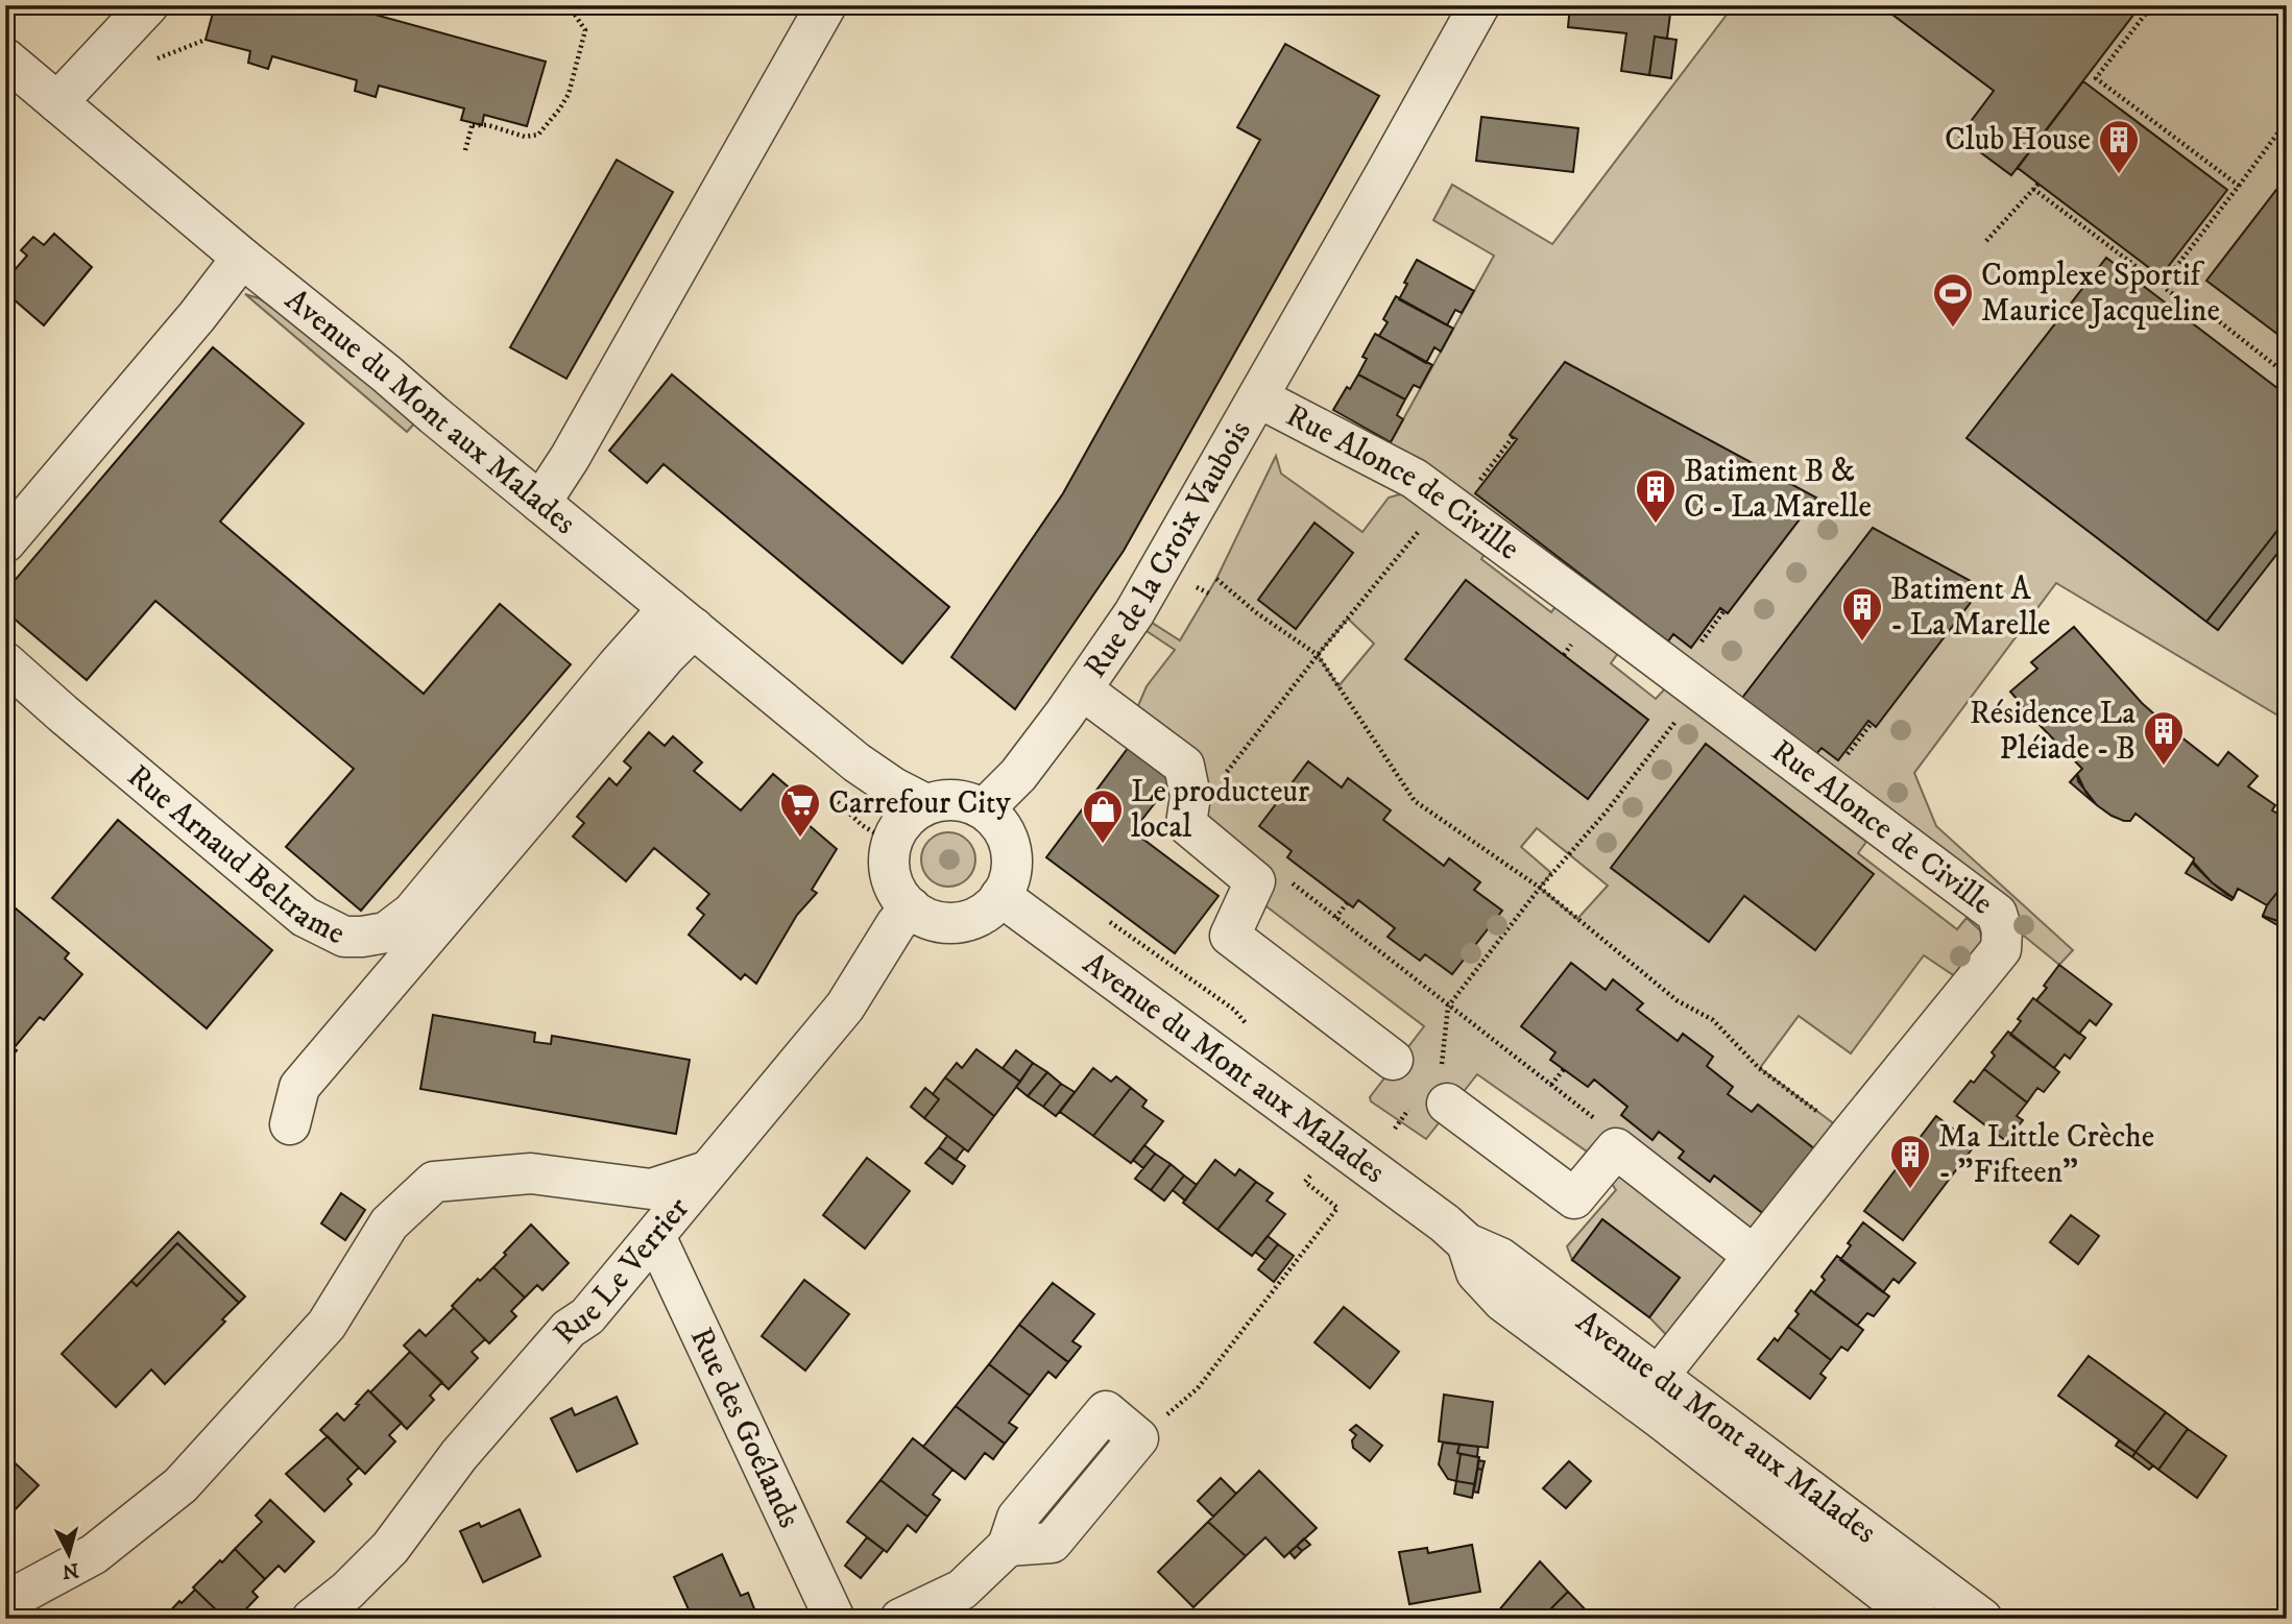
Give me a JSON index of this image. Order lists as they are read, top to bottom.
{
  "streets": {
    "street": [
      "Avenue du Mont aux Malades",
      "Rue Alonce de Civille",
      "Rue de la Croix Vaubois",
      "Rue Arnaud Beltrame",
      "Rue Le Verrier",
      "Rue des Goélands"
    ]
  },
  "crossings": [
    ["Avenue du Mont aux Malades", "Rue Alonce de Civille"],
    ["Avenue du Mont aux Malades", "Rue de la Croix Vaubois"],
    ["Avenue du Mont aux Malades", "Rue Arnaud Beltrame"],
    ["Avenue du Mont aux Malades", "Rue Le Verrier"],
    ["Rue Alonce de Civille", "Rue de la Croix Vaubois"],
    ["Rue de la Croix Vaubois", "Rue Le Verrier"],
    ["Rue Le Verrier", "Rue des Goélands"]
  ],
  "places": {
    "building": [
      "Club House",
      "Batiment B & C - La Marelle",
      "Batiment A - La Marelle",
      "Résidence La Pléiade - B",
      "Ma Little Crèche - \"Fifteen\""
    ],
    "sports": ["Complexe Sportif Maurice Jacqueline"],
    "supermarket": ["Carrefour City"],
    "shop": ["Le producteur local"]
  },
  "north": "bottom"
}
